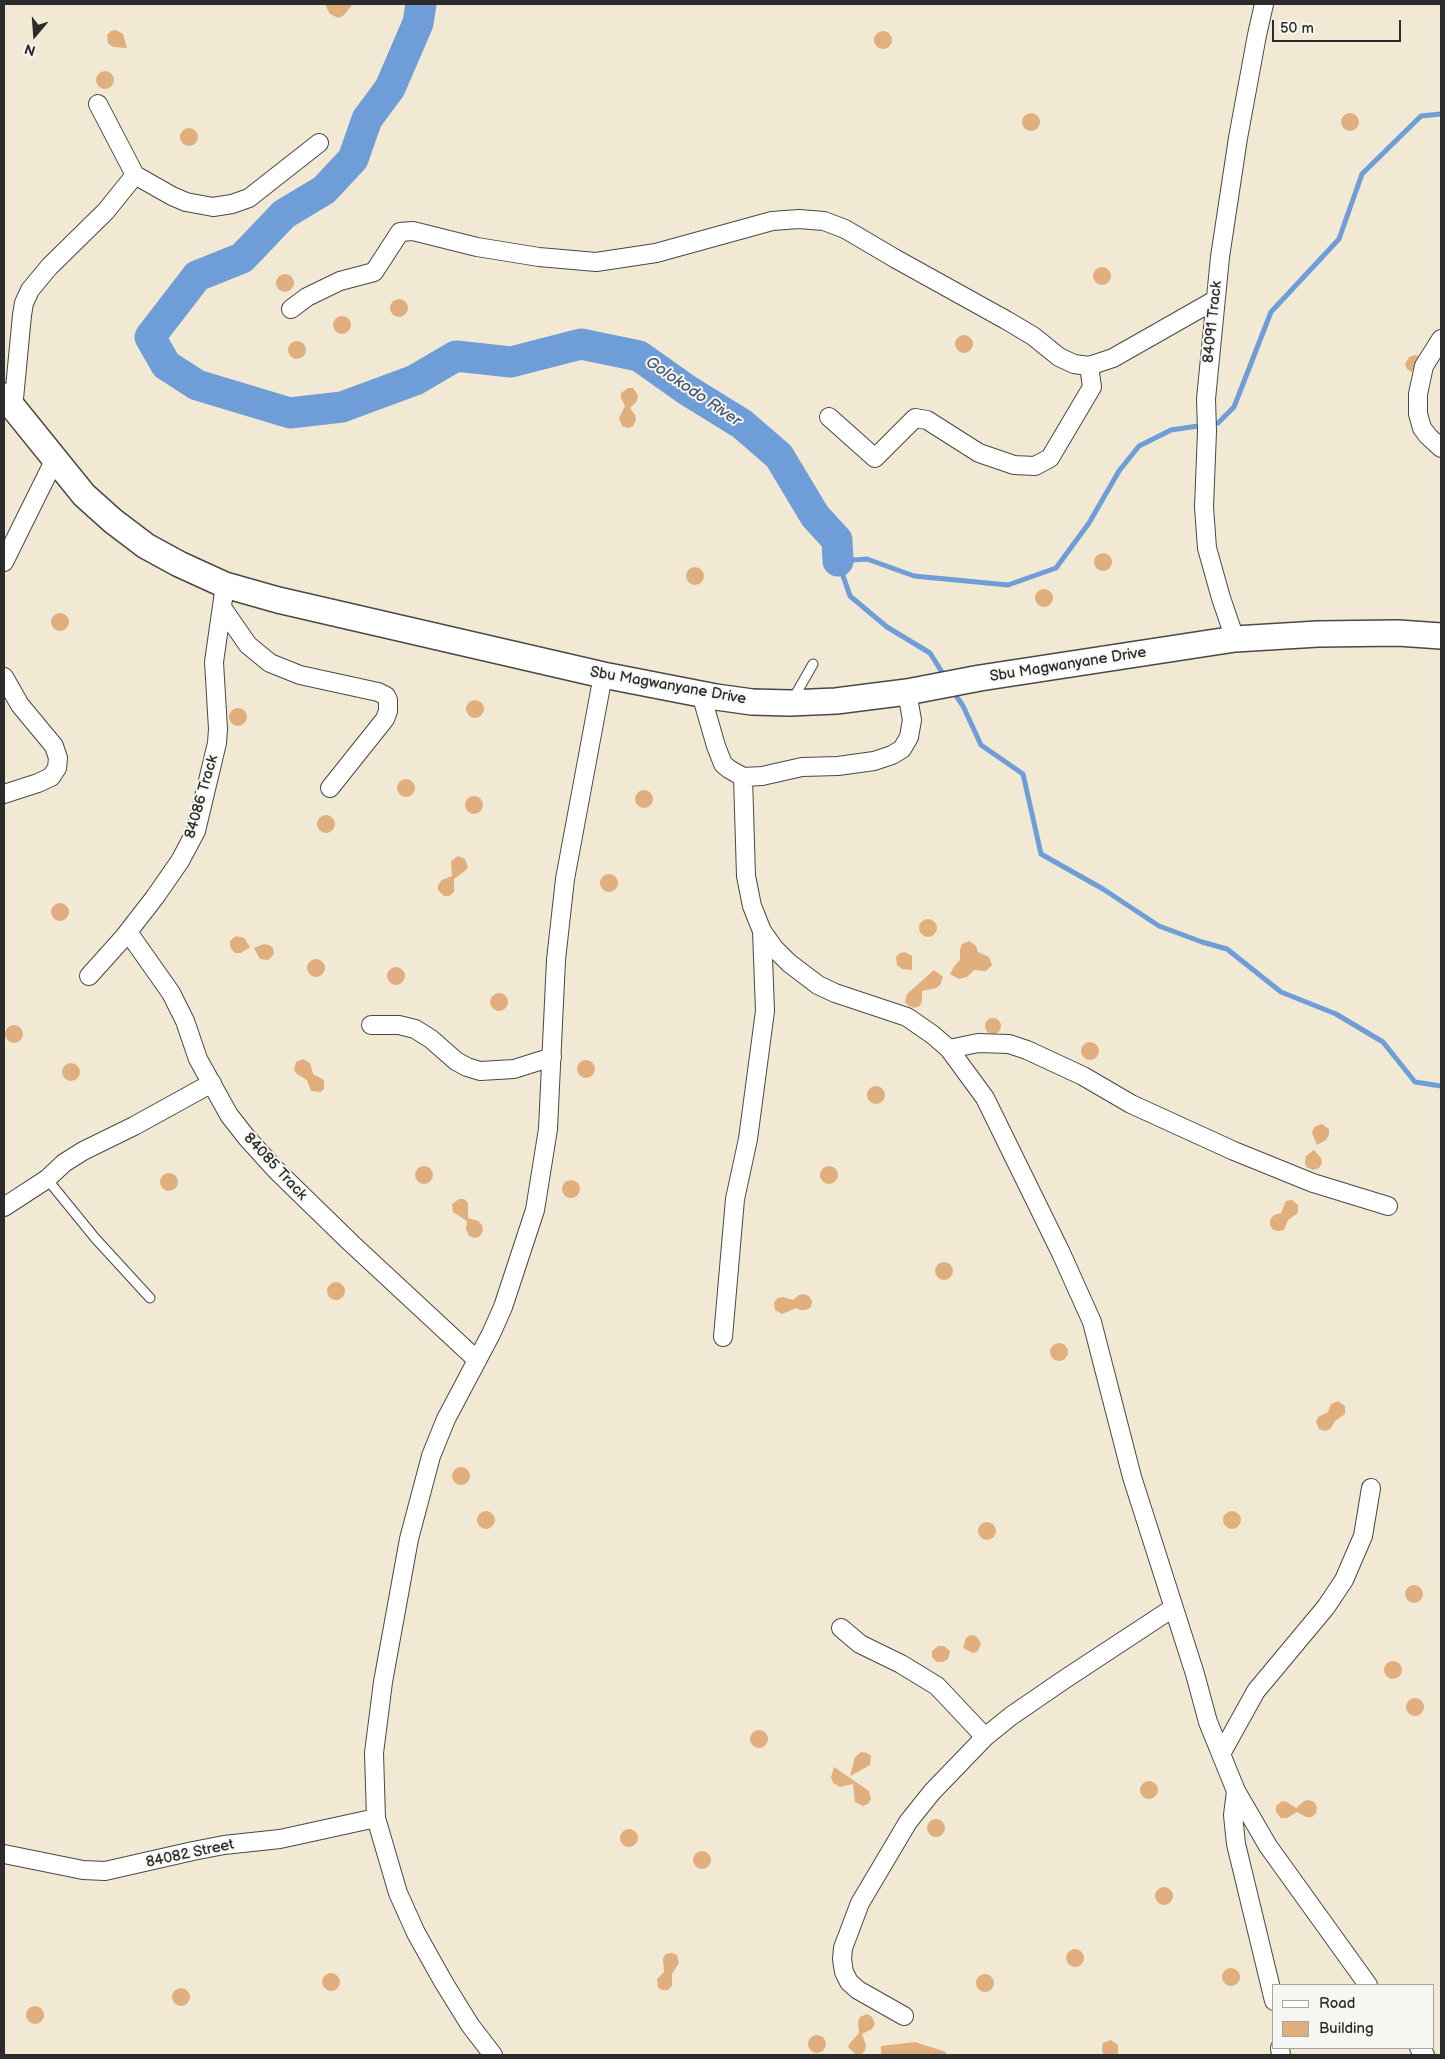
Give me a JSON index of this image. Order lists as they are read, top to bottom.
{
  "streets": {
    "main road": ["Sbu Magwanyane Drive"],
    "street": [
      "84091 Track",
      "84086 Track",
      "84085 Track",
      "84082 Street"
    ]
  },
  "crossings": [
    ["84091 Track", "Sbu Magwanyane Drive"],
    ["Sbu Magwanyane Drive", "84086 Track"],
    ["84086 Track", "84085 Track"]
  ],
  "water": ["Golokodo River"],
  "legend": ["Road", "Building"],
  "scale_bar": "50 m",
  "north": "bottom"
}
